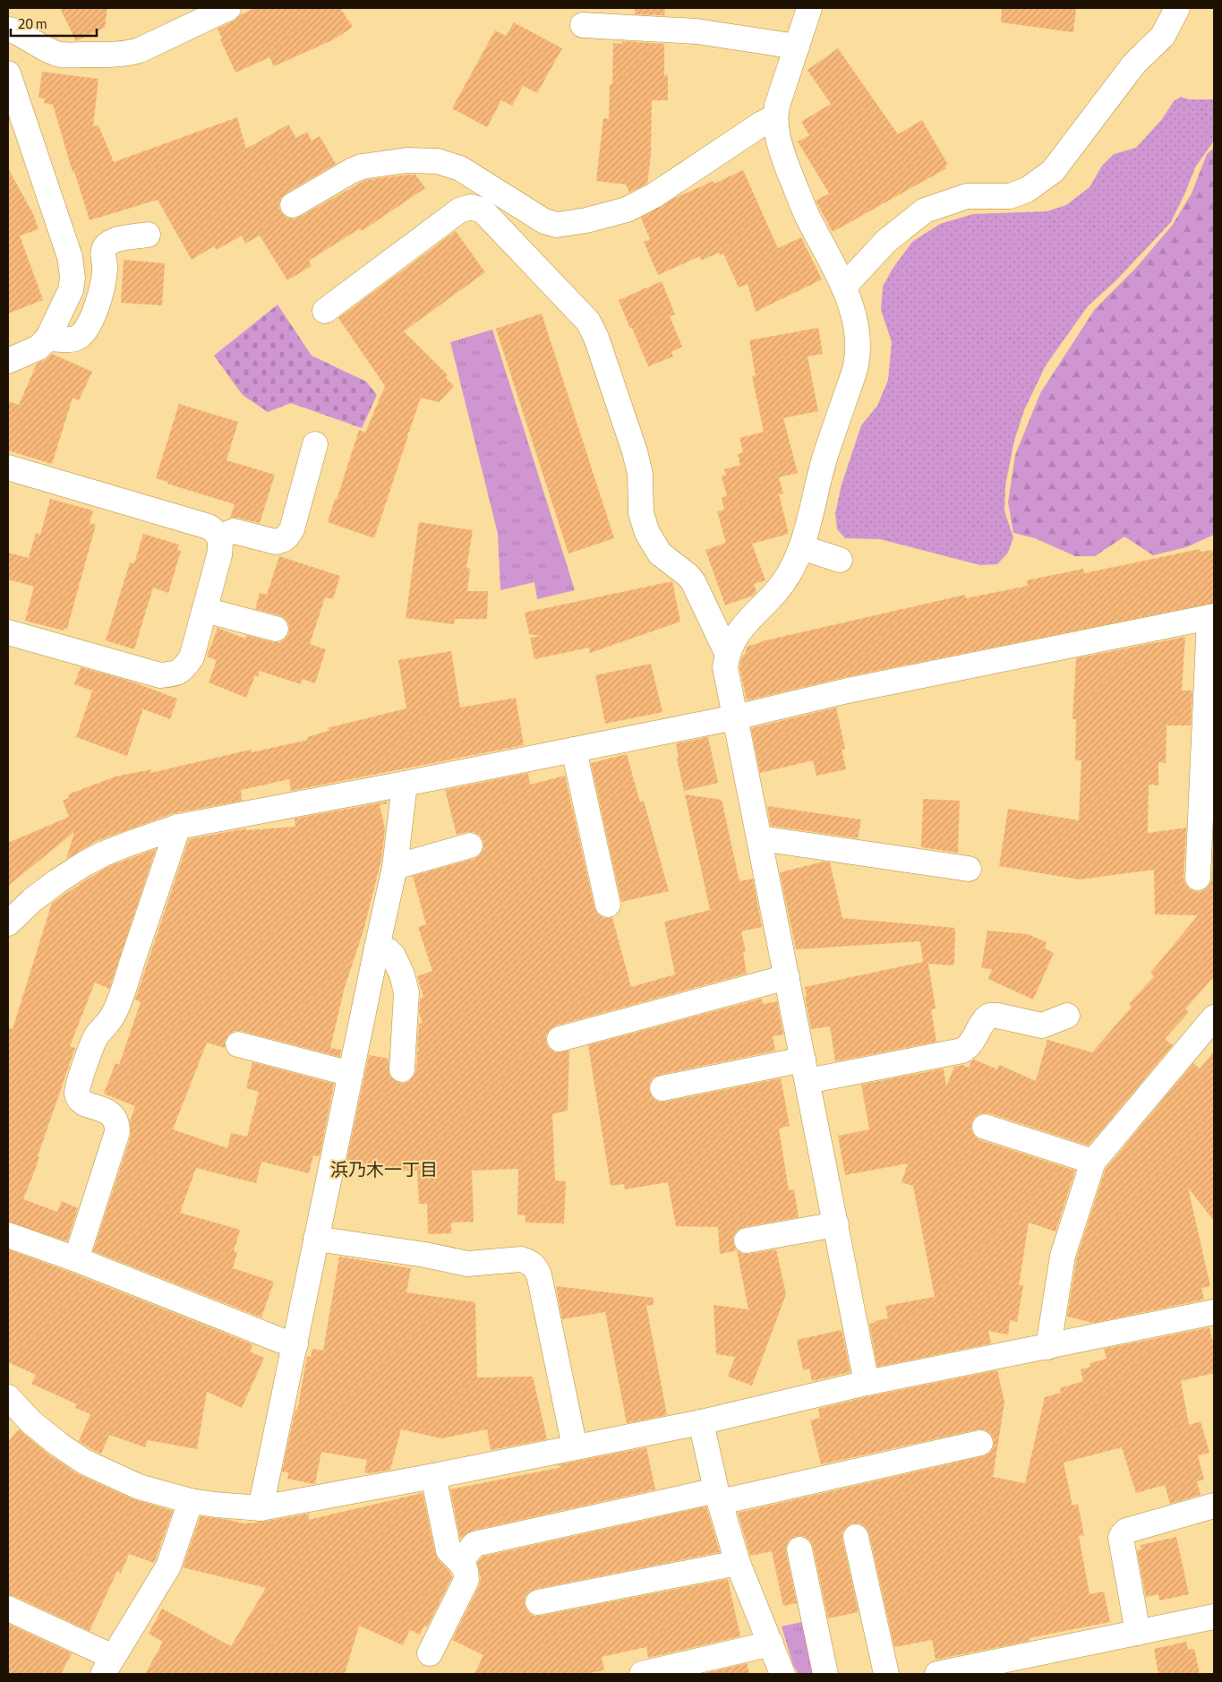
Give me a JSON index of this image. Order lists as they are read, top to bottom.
{
  "districts": ["浜乃木一丁目"],
  "scale_bar": "20 m"
}
